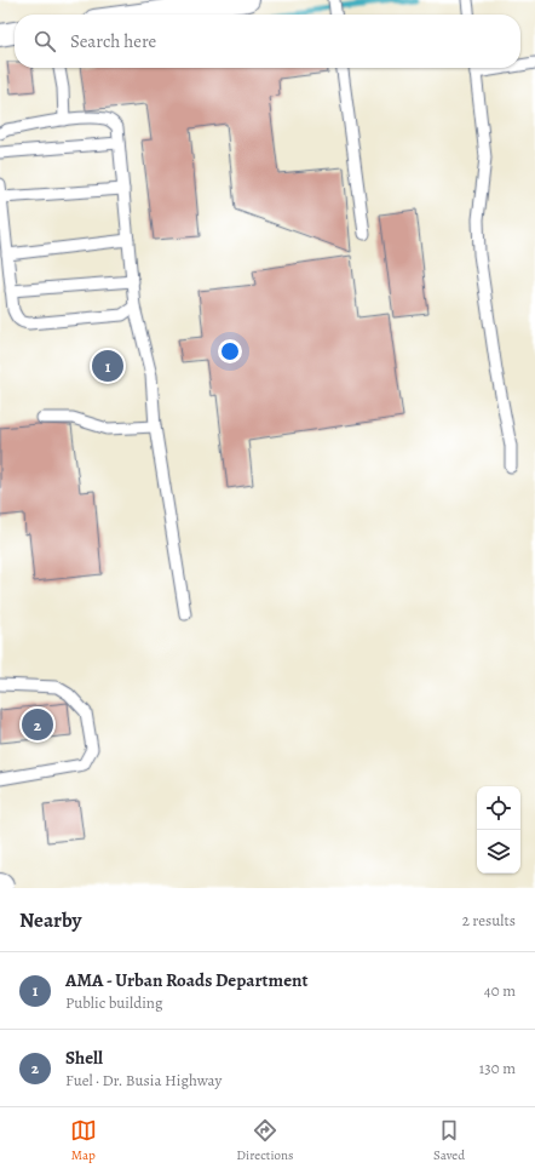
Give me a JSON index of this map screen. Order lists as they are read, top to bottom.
{
  "page": {
    "search": "Search here",
    "pins": ["1", "2"],
    "heading": ["Nearby", "2 results"],
    "list": [
      {
        "mark": "1",
        "name": "AMA - Urban Roads Department",
        "note": "Public building",
        "value": "40 m"
      },
      {
        "mark": "2",
        "name": "Shell",
        "note": "Fuel · Dr. Busia Highway",
        "value": "130 m"
      }
    ],
    "nav": ["Map", "Directions", "Saved"]
  }
}
